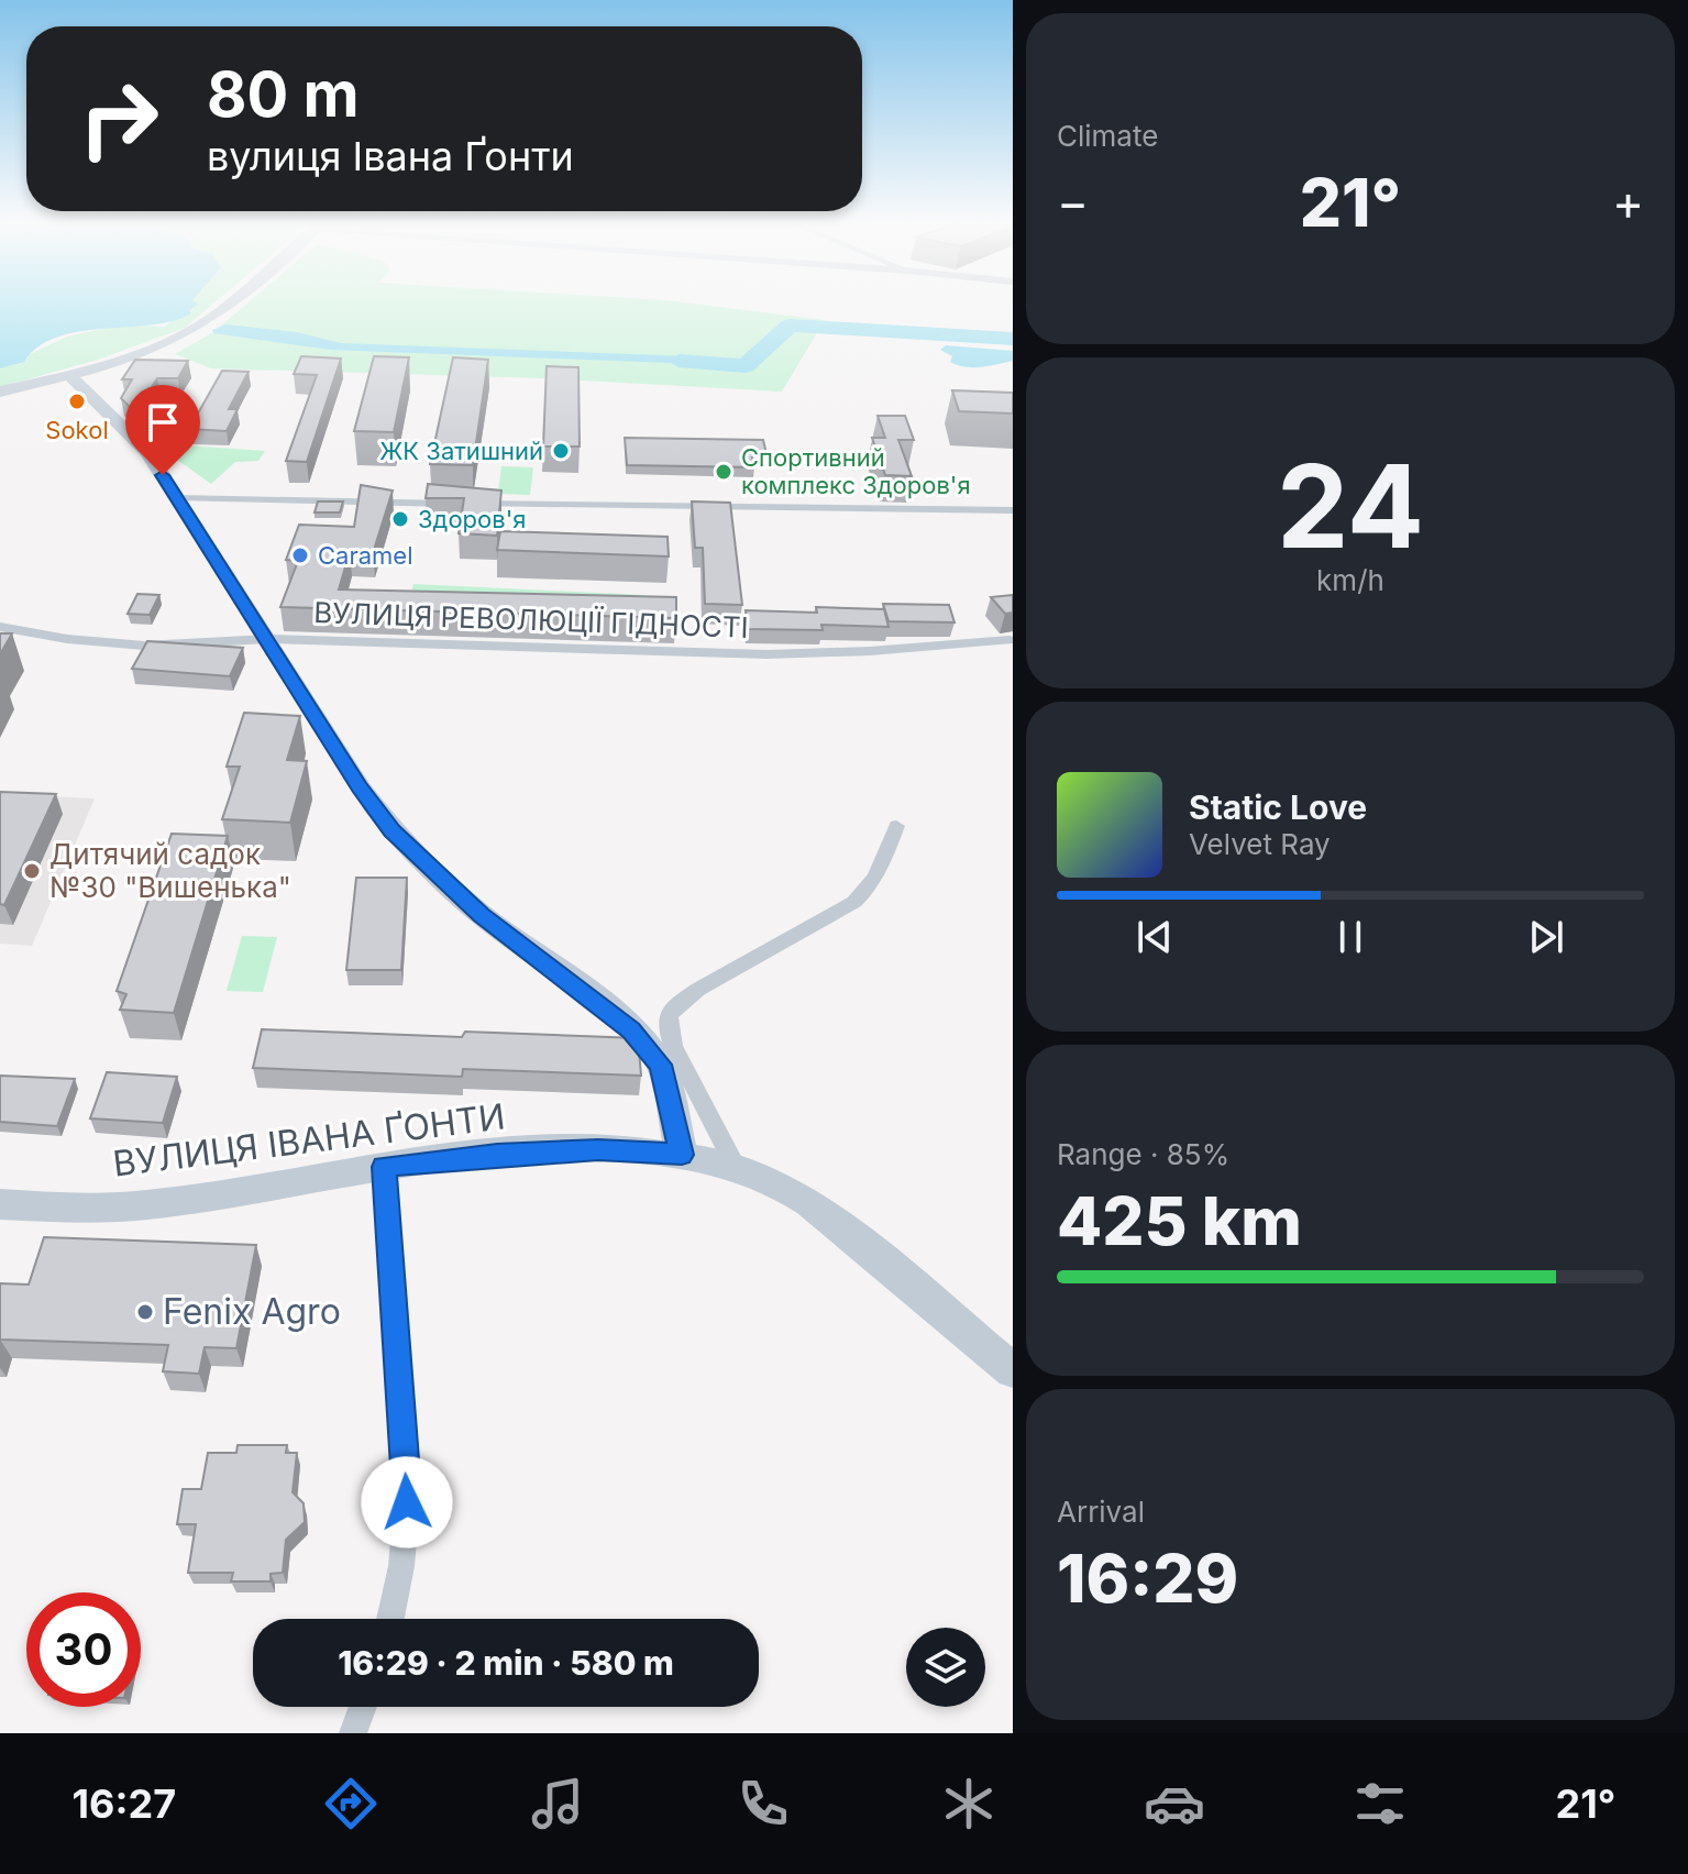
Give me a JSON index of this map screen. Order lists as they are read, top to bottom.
{
  "streets": {
    "main road": ["ВУЛИЦЯ ІВАНА ҐОНТИ"],
    "street": ["ВУЛИЦЯ РЕВОЛЮЦІЇ ГІДНОСТІ"]
  },
  "places": [
    "Sokol",
    "ЖК Затишний",
    "Спортивний комплекс Здоров'я",
    "Здоров'я",
    "Caramel",
    "Дитячий садок №30 \"Вишенька\"",
    "Fenix Agro"
  ],
  "page": {
    "tile": [
      "Climate",
      ["24", "km/h"],
      ["Range · 85%", "425 km"],
      ["Arrival", "16:29"]
    ],
    "turn": ["80 m", "вулиця Івана Ґонти"],
    "heat": ["−", "21°", "+"],
    "song": ["Static Love", "Velvet Ray"],
    "limit": "30",
    "trip": "16:29 · 2 min · 580 m",
    "tabs": ["16:27", "21°"]
  }
}
